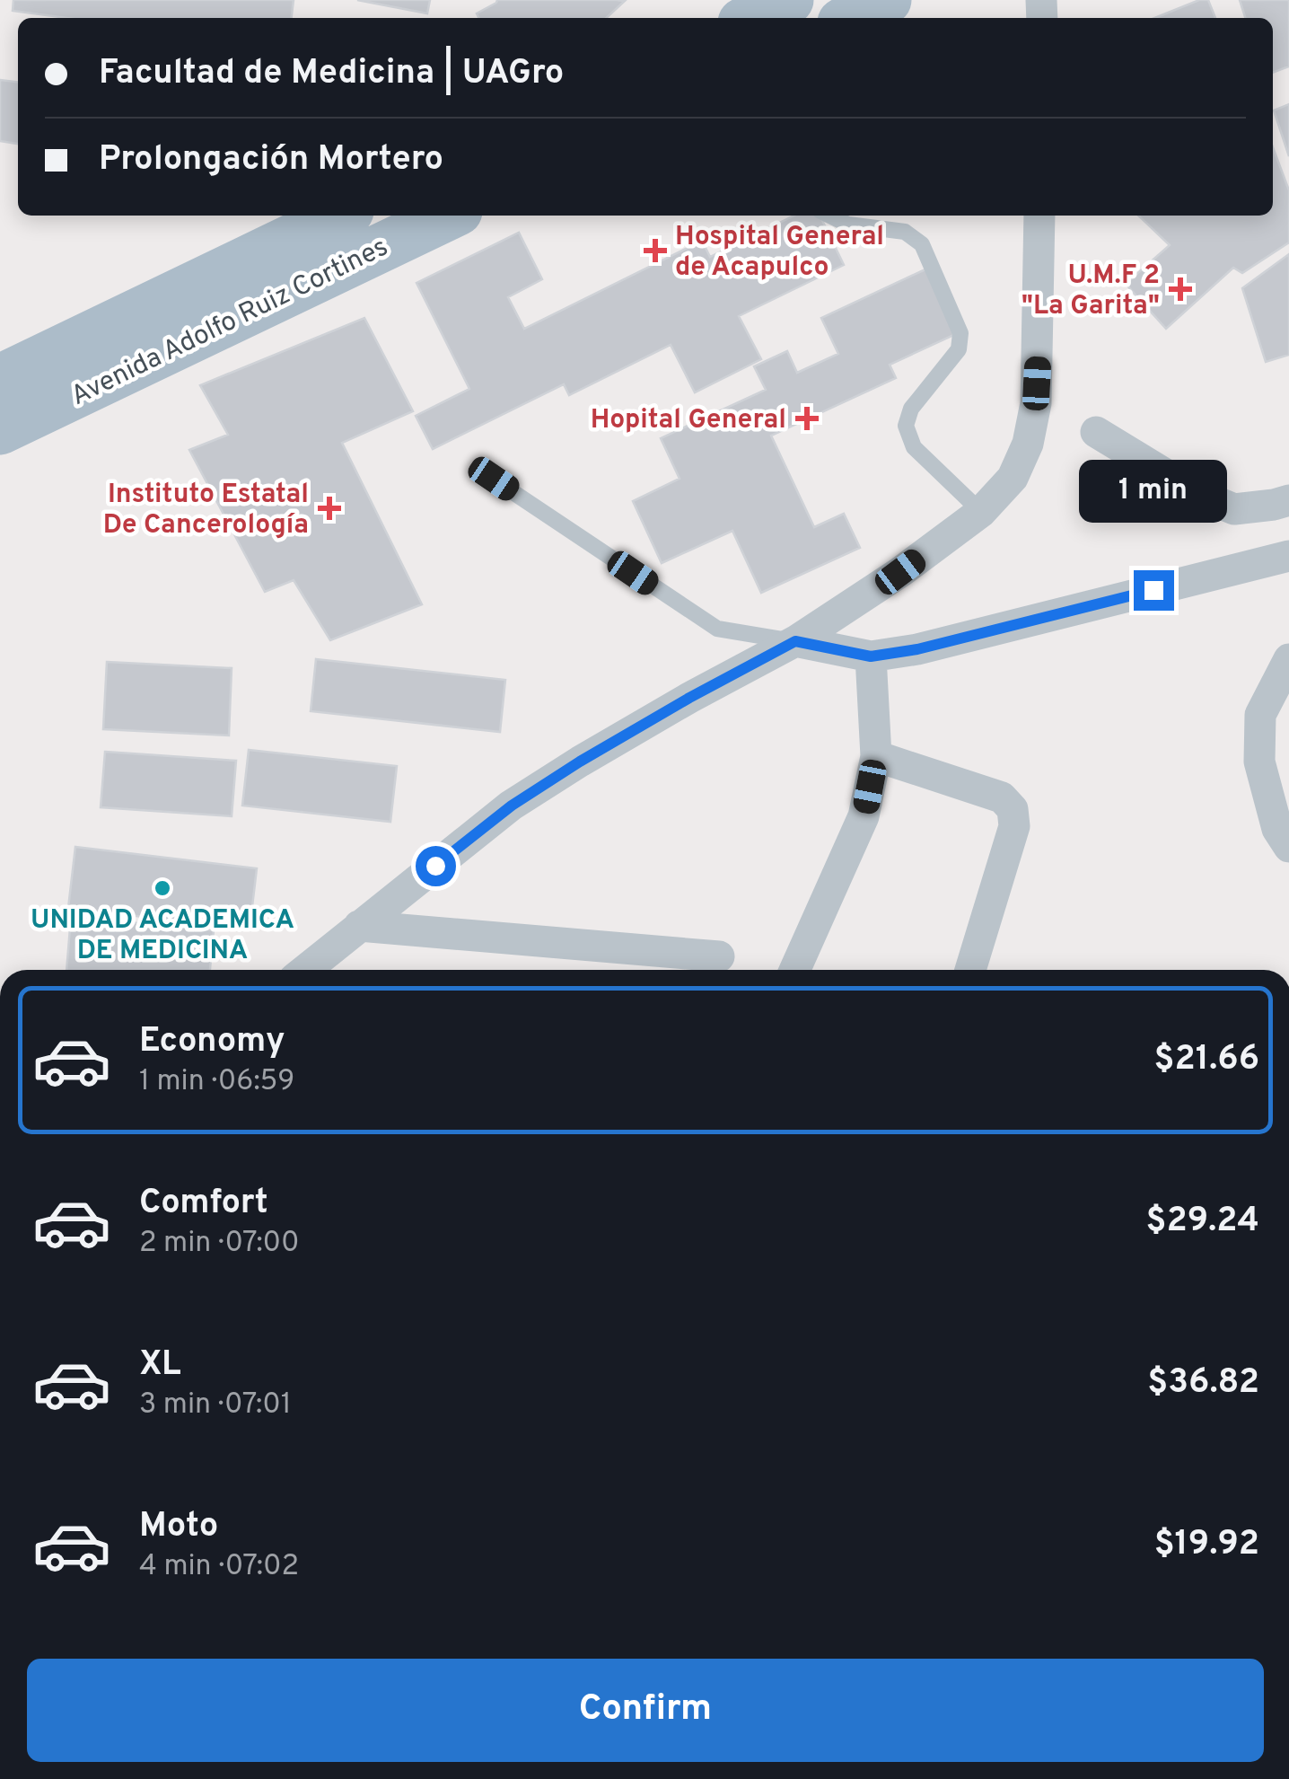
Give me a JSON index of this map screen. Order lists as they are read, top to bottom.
{
  "streets": {
    "main road": ["Avenida Adolfo Ruiz Cortines"]
  },
  "places": {
    "health": [
      "Hospital General de Acapulco",
      "U.M.F 2 \"La Garita\"",
      "Hopital General",
      "Instituto Estatal De Cancerología"
    ],
    "other": ["UNIDAD ACADEMICA DE MEDICINA"]
  },
  "page": {
    "banner": ["Facultad de Medicina | UAGro", "Prolongación Mortero"],
    "bubble": "1 min",
    "list": [
      {
        "name": "Economy",
        "note": "1 min · 06:59",
        "value": "$21.66"
      },
      {
        "name": "Comfort",
        "note": "2 min · 07:00",
        "value": "$29.24"
      },
      {
        "name": "XL",
        "note": "3 min · 07:01",
        "value": "$36.82"
      },
      {
        "name": "Moto",
        "note": "4 min · 07:02",
        "value": "$19.92"
      }
    ],
    "buttons": "Confirm"
  }
}
